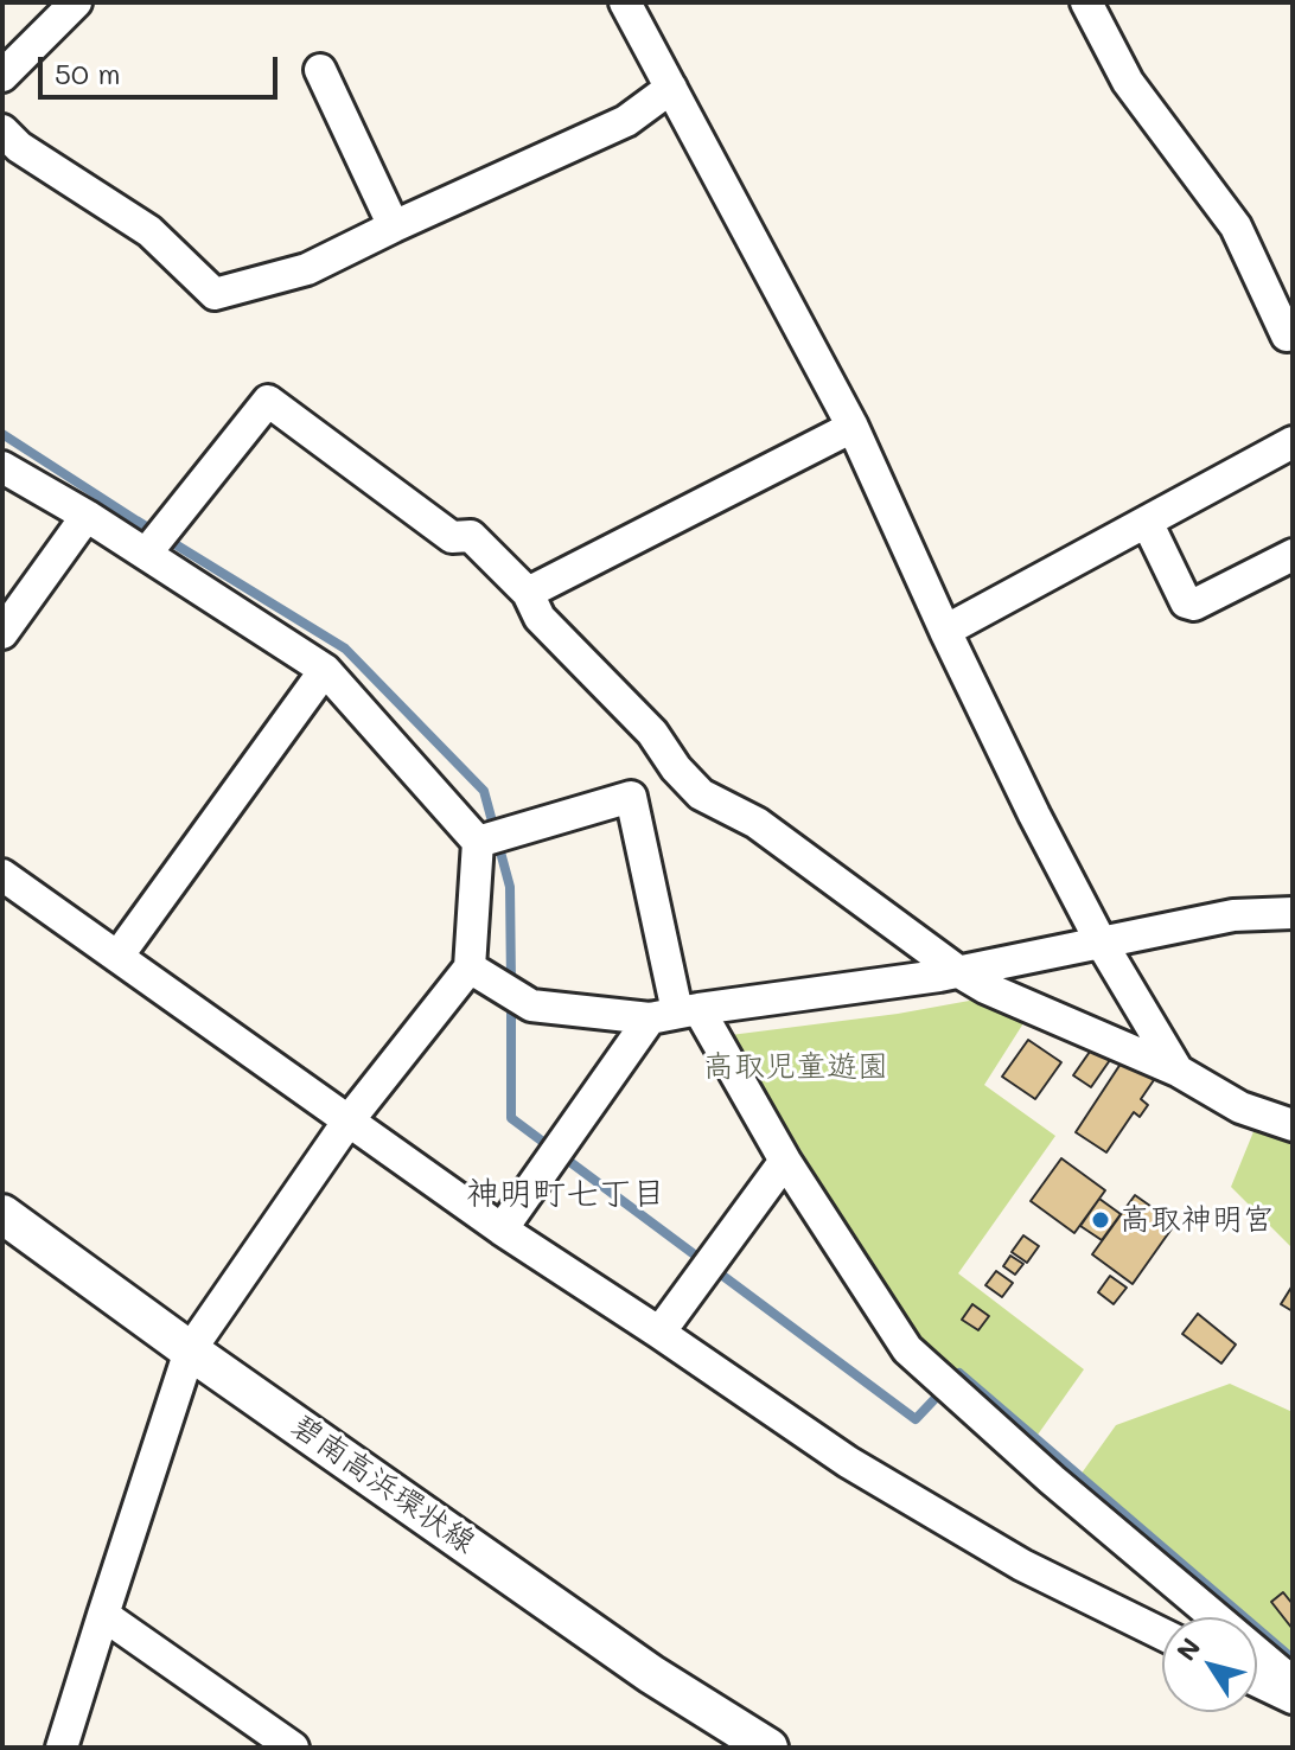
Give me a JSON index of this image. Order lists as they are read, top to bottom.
{
  "streets": {
    "main road": ["碧南高浜環状線"]
  },
  "districts": ["神明町七丁目"],
  "parks": ["高取児童遊園"],
  "places": ["高取神明宮"],
  "scale_bar": "50 m",
  "north": "top left"
}
